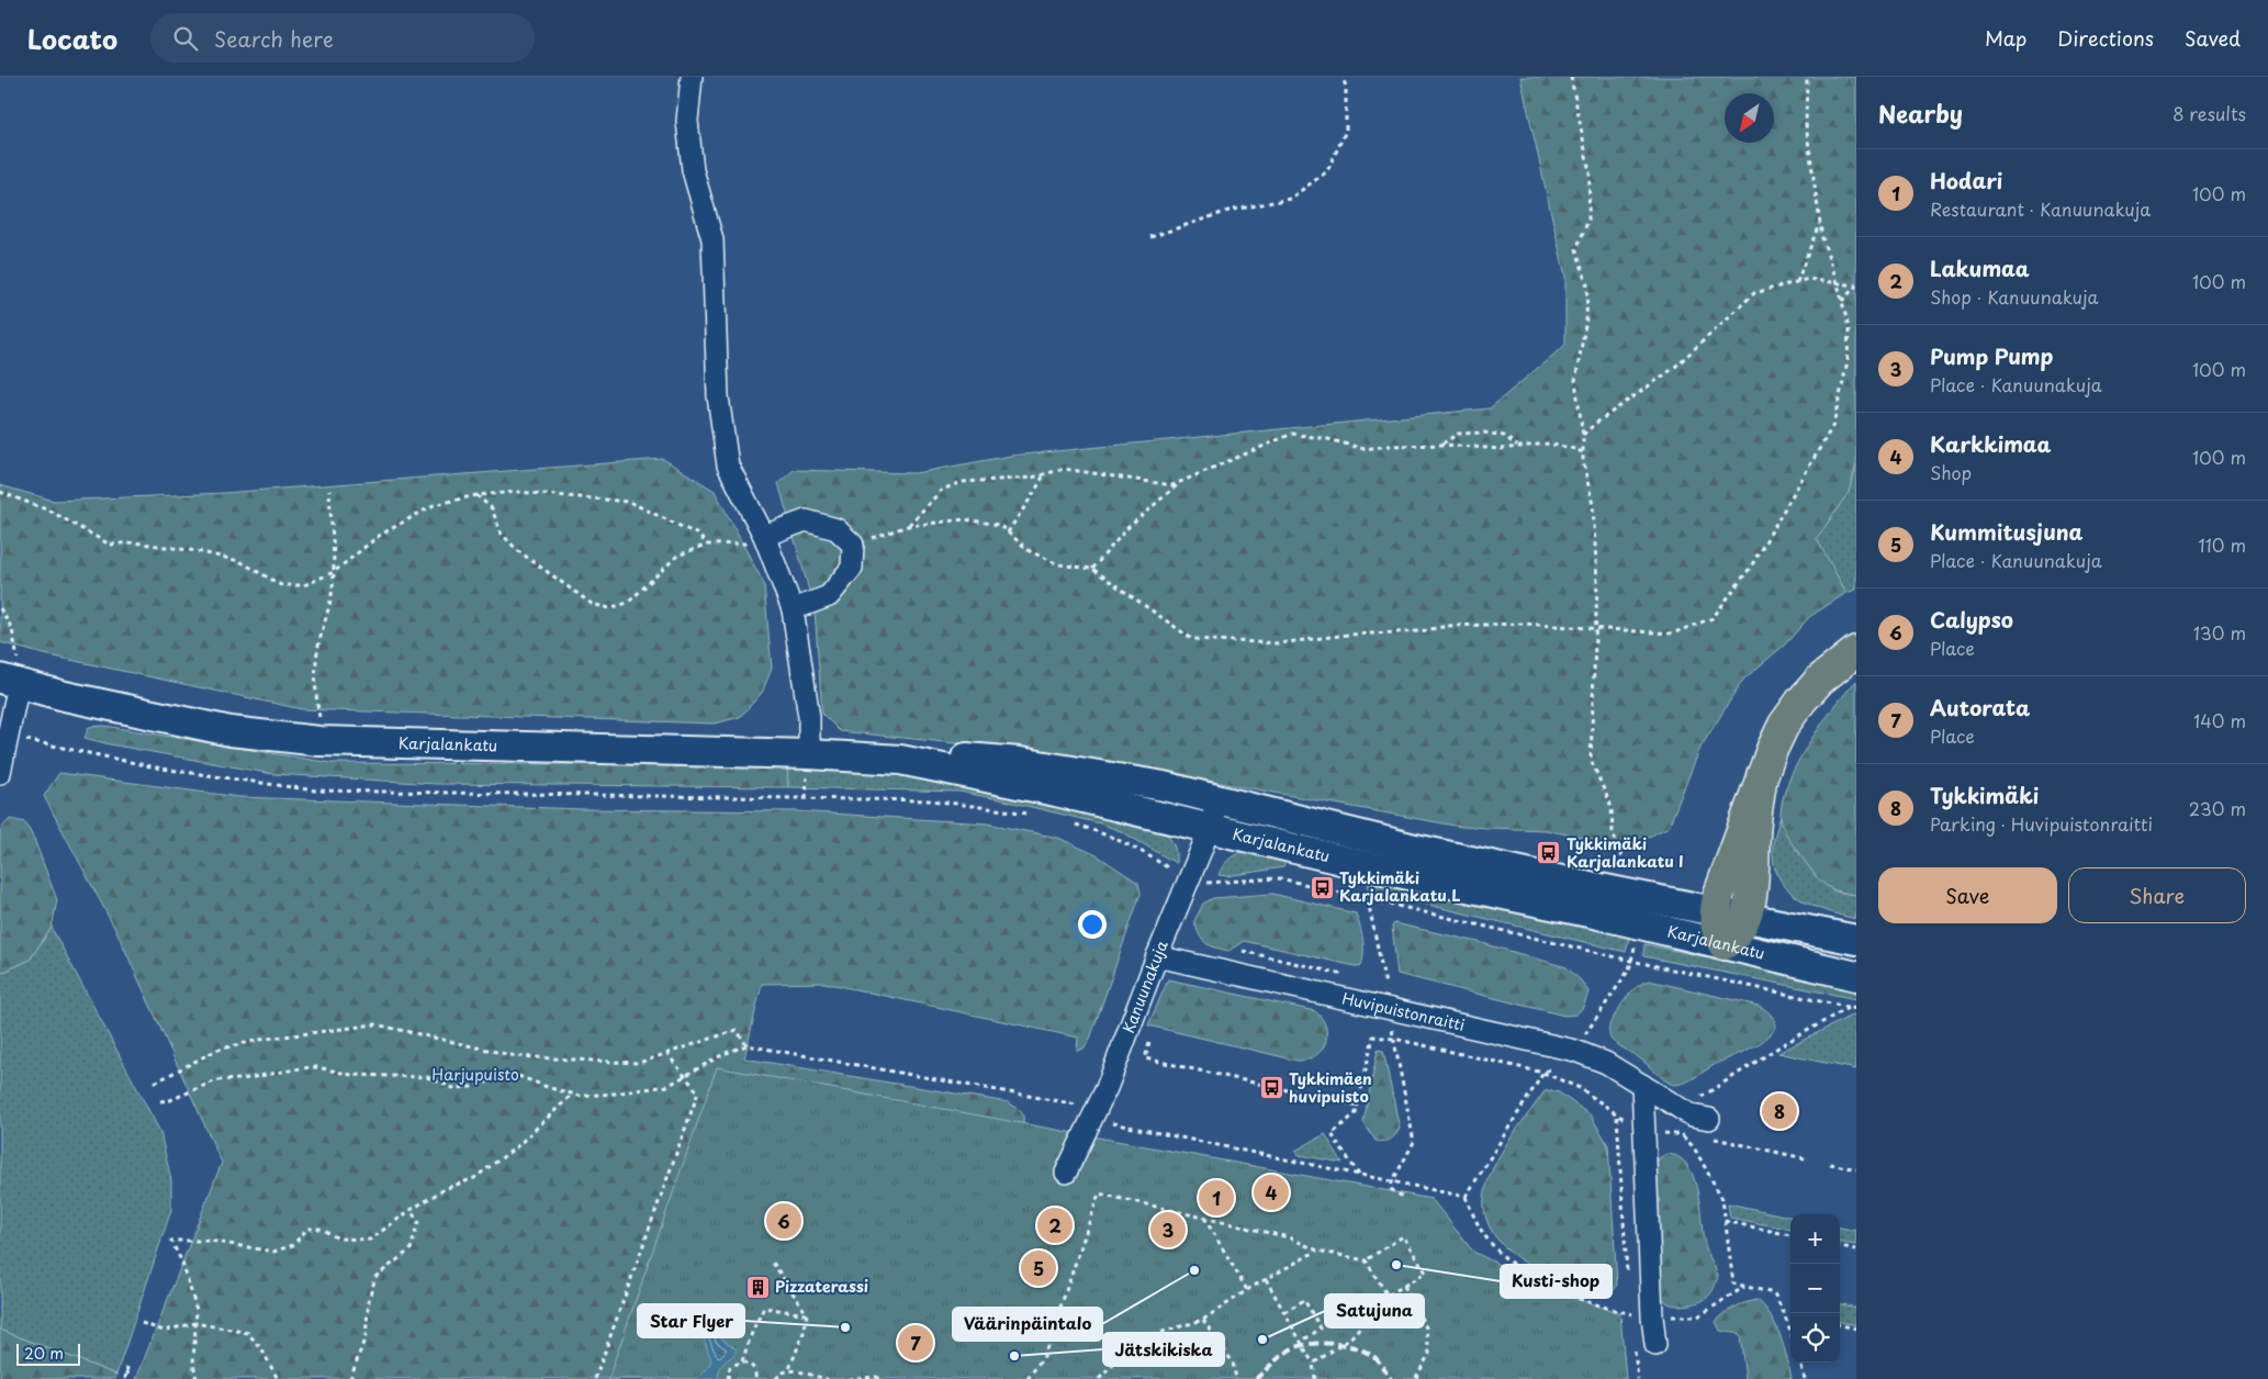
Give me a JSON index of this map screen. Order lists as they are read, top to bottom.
{
  "streets": {
    "main road": ["Karjalankatu"],
    "street": ["Kanuunakuja", "Huvipuistonraitti"]
  },
  "crossings": [
    ["Karjalankatu", "Kanuunakuja"],
    ["Kanuunakuja", "Huvipuistonraitti"]
  ],
  "parks": ["Harjupuisto"],
  "places": {
    "bus stop": ["Tykkimäki Karjalankatu I", "Tykkimäki Karjalankatu L", "Tykkimäen huvipuisto"],
    "other": [
      "Kusti-shop",
      "Väärinpäintalo",
      "Star Flyer",
      "Satujuna",
      "Jätskikiska"
    ],
    "building": ["Pizzaterassi"]
  },
  "scale_bar": "20 m",
  "north": "bottom left",
  "page": {
    "header": "Locato",
    "search": "Search here",
    "nav": ["Map", "Directions", "Saved"],
    "heading": ["Nearby", "8 results"],
    "list": [
      {
        "mark": "1",
        "name": "Hodari",
        "note": "Restaurant · Kanuunakuja",
        "value": "100 m"
      },
      {
        "mark": "2",
        "name": "Lakumaa",
        "note": "Shop · Kanuunakuja",
        "value": "100 m"
      },
      {
        "mark": "3",
        "name": "Pump Pump",
        "note": "Place · Kanuunakuja",
        "value": "100 m"
      },
      {
        "mark": "4",
        "name": "Karkkimaa",
        "note": "Shop",
        "value": "100 m"
      },
      {
        "mark": "5",
        "name": "Kummitusjuna",
        "note": "Place · Kanuunakuja",
        "value": "110 m"
      },
      {
        "mark": "6",
        "name": "Calypso",
        "note": "Place",
        "value": "130 m"
      },
      {
        "mark": "7",
        "name": "Autorata",
        "note": "Place",
        "value": "140 m"
      },
      {
        "mark": "8",
        "name": "Tykkimäki",
        "note": "Parking · Huvipuistonraitti",
        "value": "230 m"
      }
    ],
    "buttons": ["Save", "Share"],
    "pins": [
      "8",
      "4",
      "1",
      "6",
      "2",
      "3",
      "5",
      "7"
    ],
    "map_buttons": ["+", "−"],
    "scale": "20 m"
  }
}
